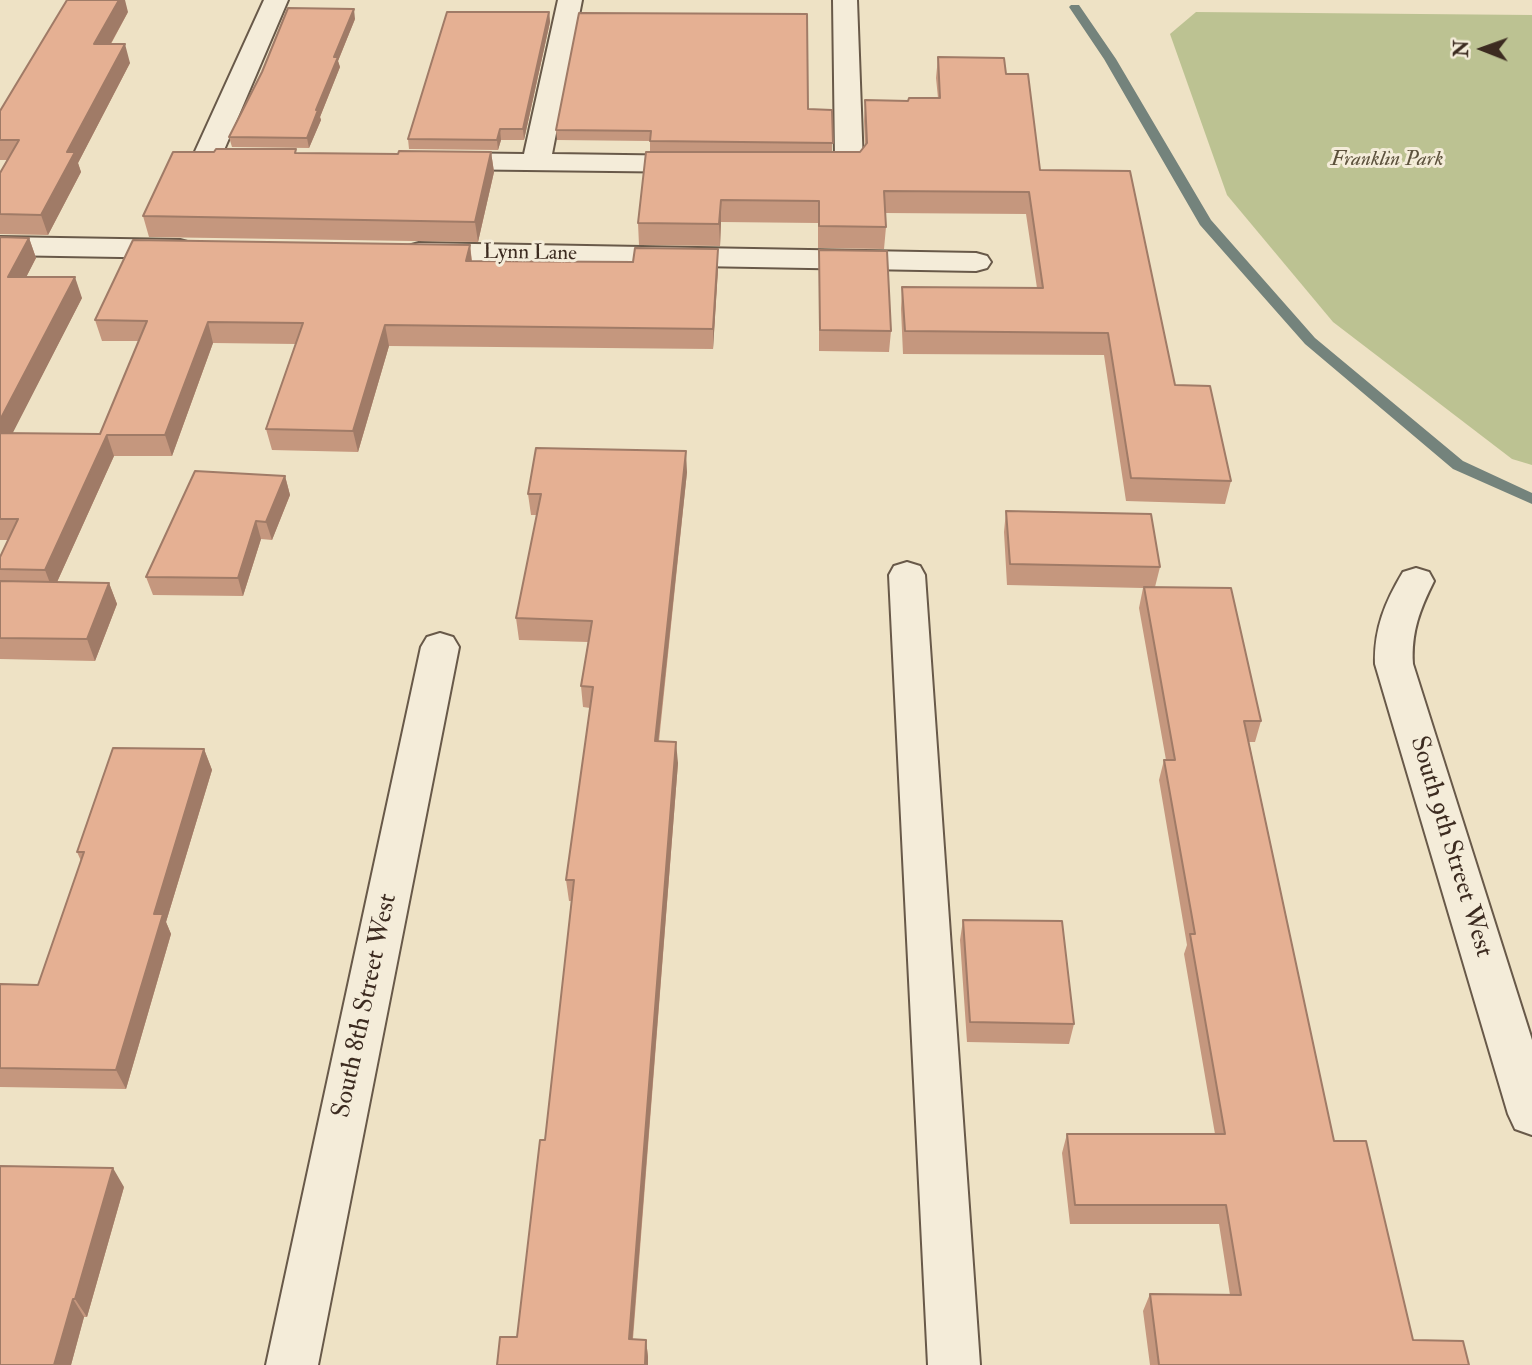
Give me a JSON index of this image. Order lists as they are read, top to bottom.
{
  "streets": {
    "street": ["Lynn Lane", "South 9th Street West", "South 8th Street West"]
  },
  "parks": ["Franklin Park"],
  "north": "left"
}
